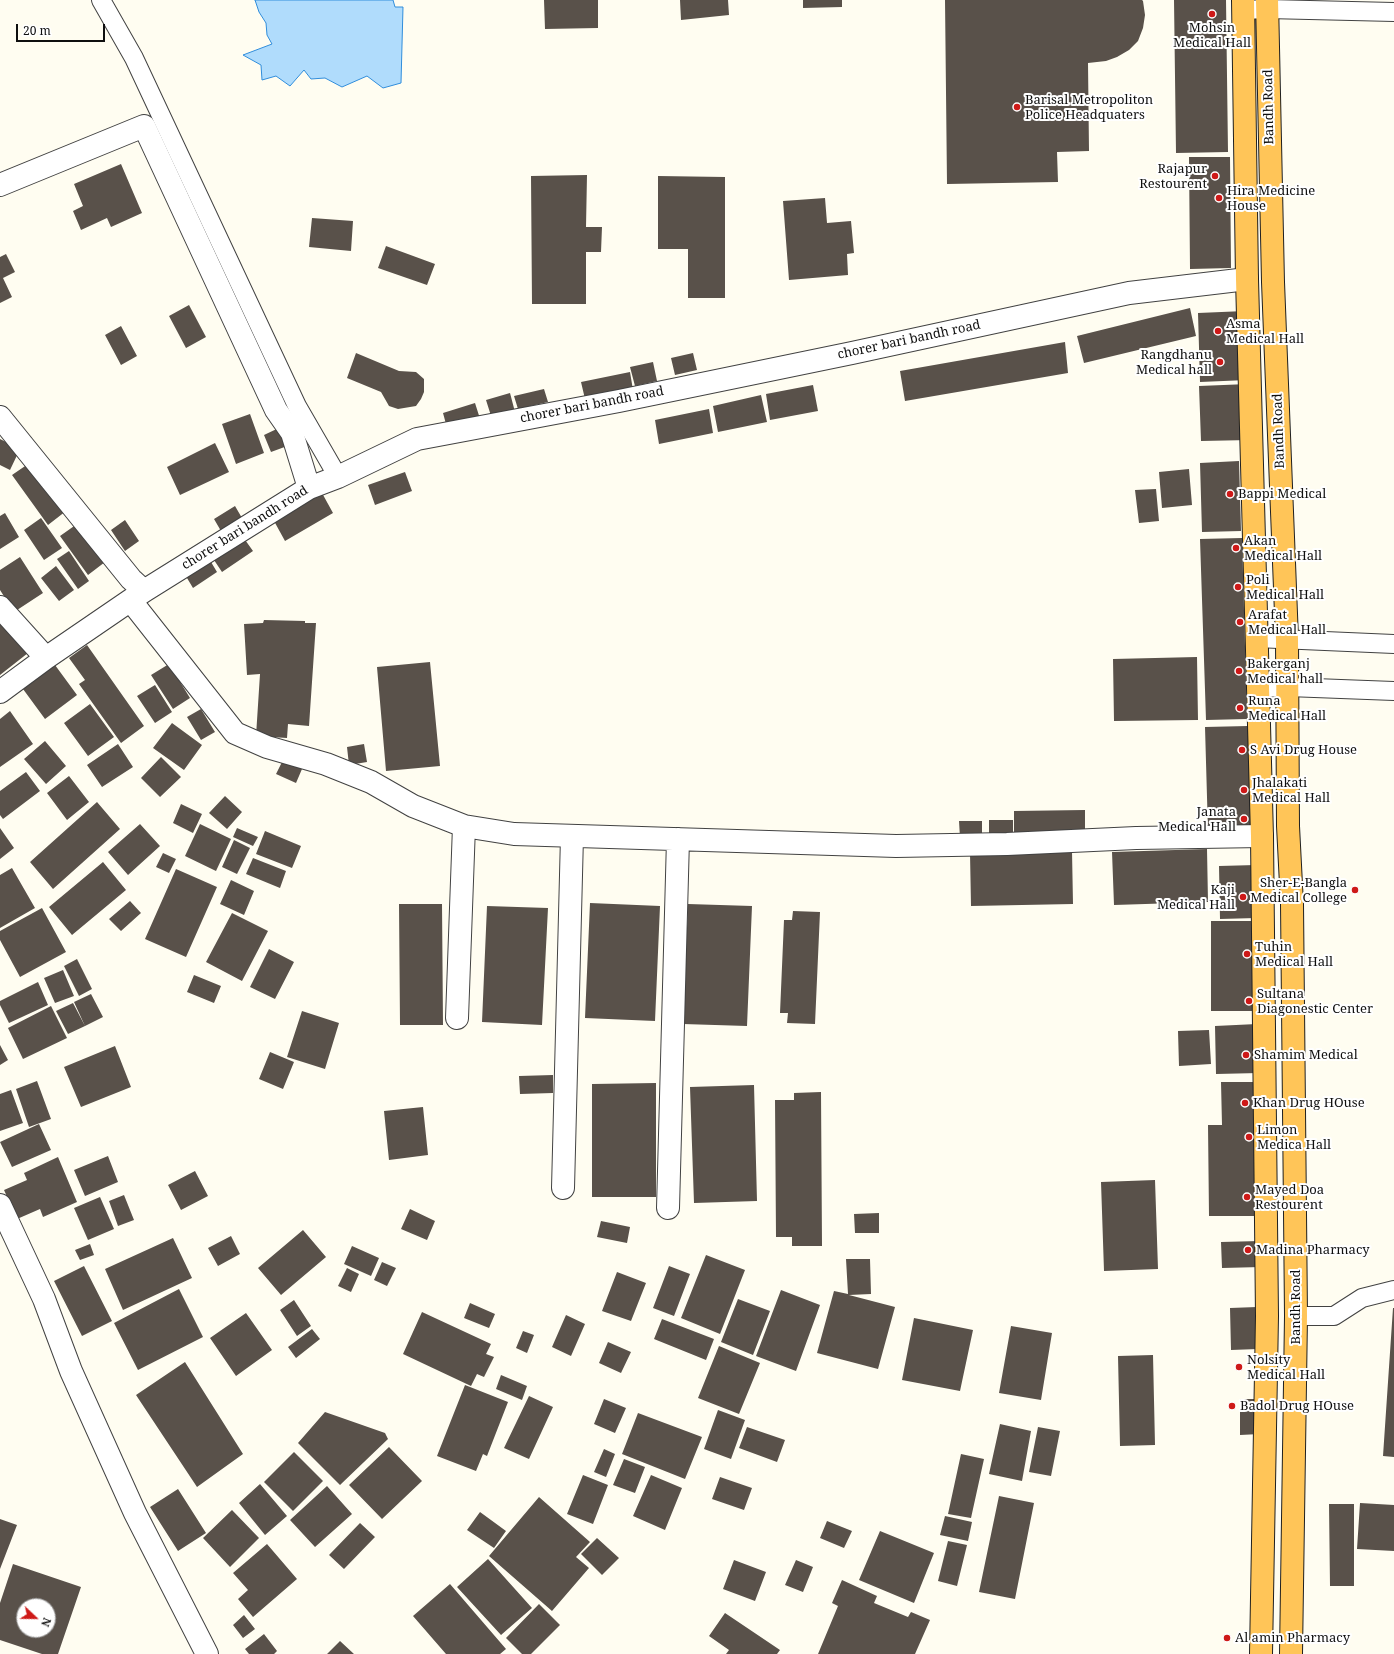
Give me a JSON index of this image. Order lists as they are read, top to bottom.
{
  "streets": {
    "highway": ["Bandh Road"],
    "street": ["chorer bari bandh road"]
  },
  "crossings": [
    ["Bandh Road", "chorer bari bandh road"]
  ],
  "places": [
    "Mohsin Medical Hall",
    "Barisal Metropoliton Police Headquaters",
    "Rajapur Restourent",
    "Hira Medicine House",
    "Asma Medical Hall",
    "Rangdhanu Medical hall",
    "Bappi Medical",
    "Akan Medical Hall",
    "Poli Medical Hall",
    "Arafat Medical Hall",
    "Bakerganj Medical hall",
    "Runa Medical Hall",
    "S Avi Drug House",
    "Jhalakati Medical Hall",
    "Janata Medical Hall",
    "Sher-E-Bangla Medical College",
    "Kaji Medical Hall",
    "Tuhin Medical Hall",
    "Sultana Diagonestic Center",
    "Shamim Medical",
    "Khan Drug HOuse",
    "Limon Medica Hall",
    "Mayed Doa Restourent",
    "Madina Pharmacy",
    "Nolsity Medical Hall",
    "Badol Drug HOuse",
    "Al amin Pharmacy"
  ],
  "scale_bar": "20 m",
  "north": "right"
}
